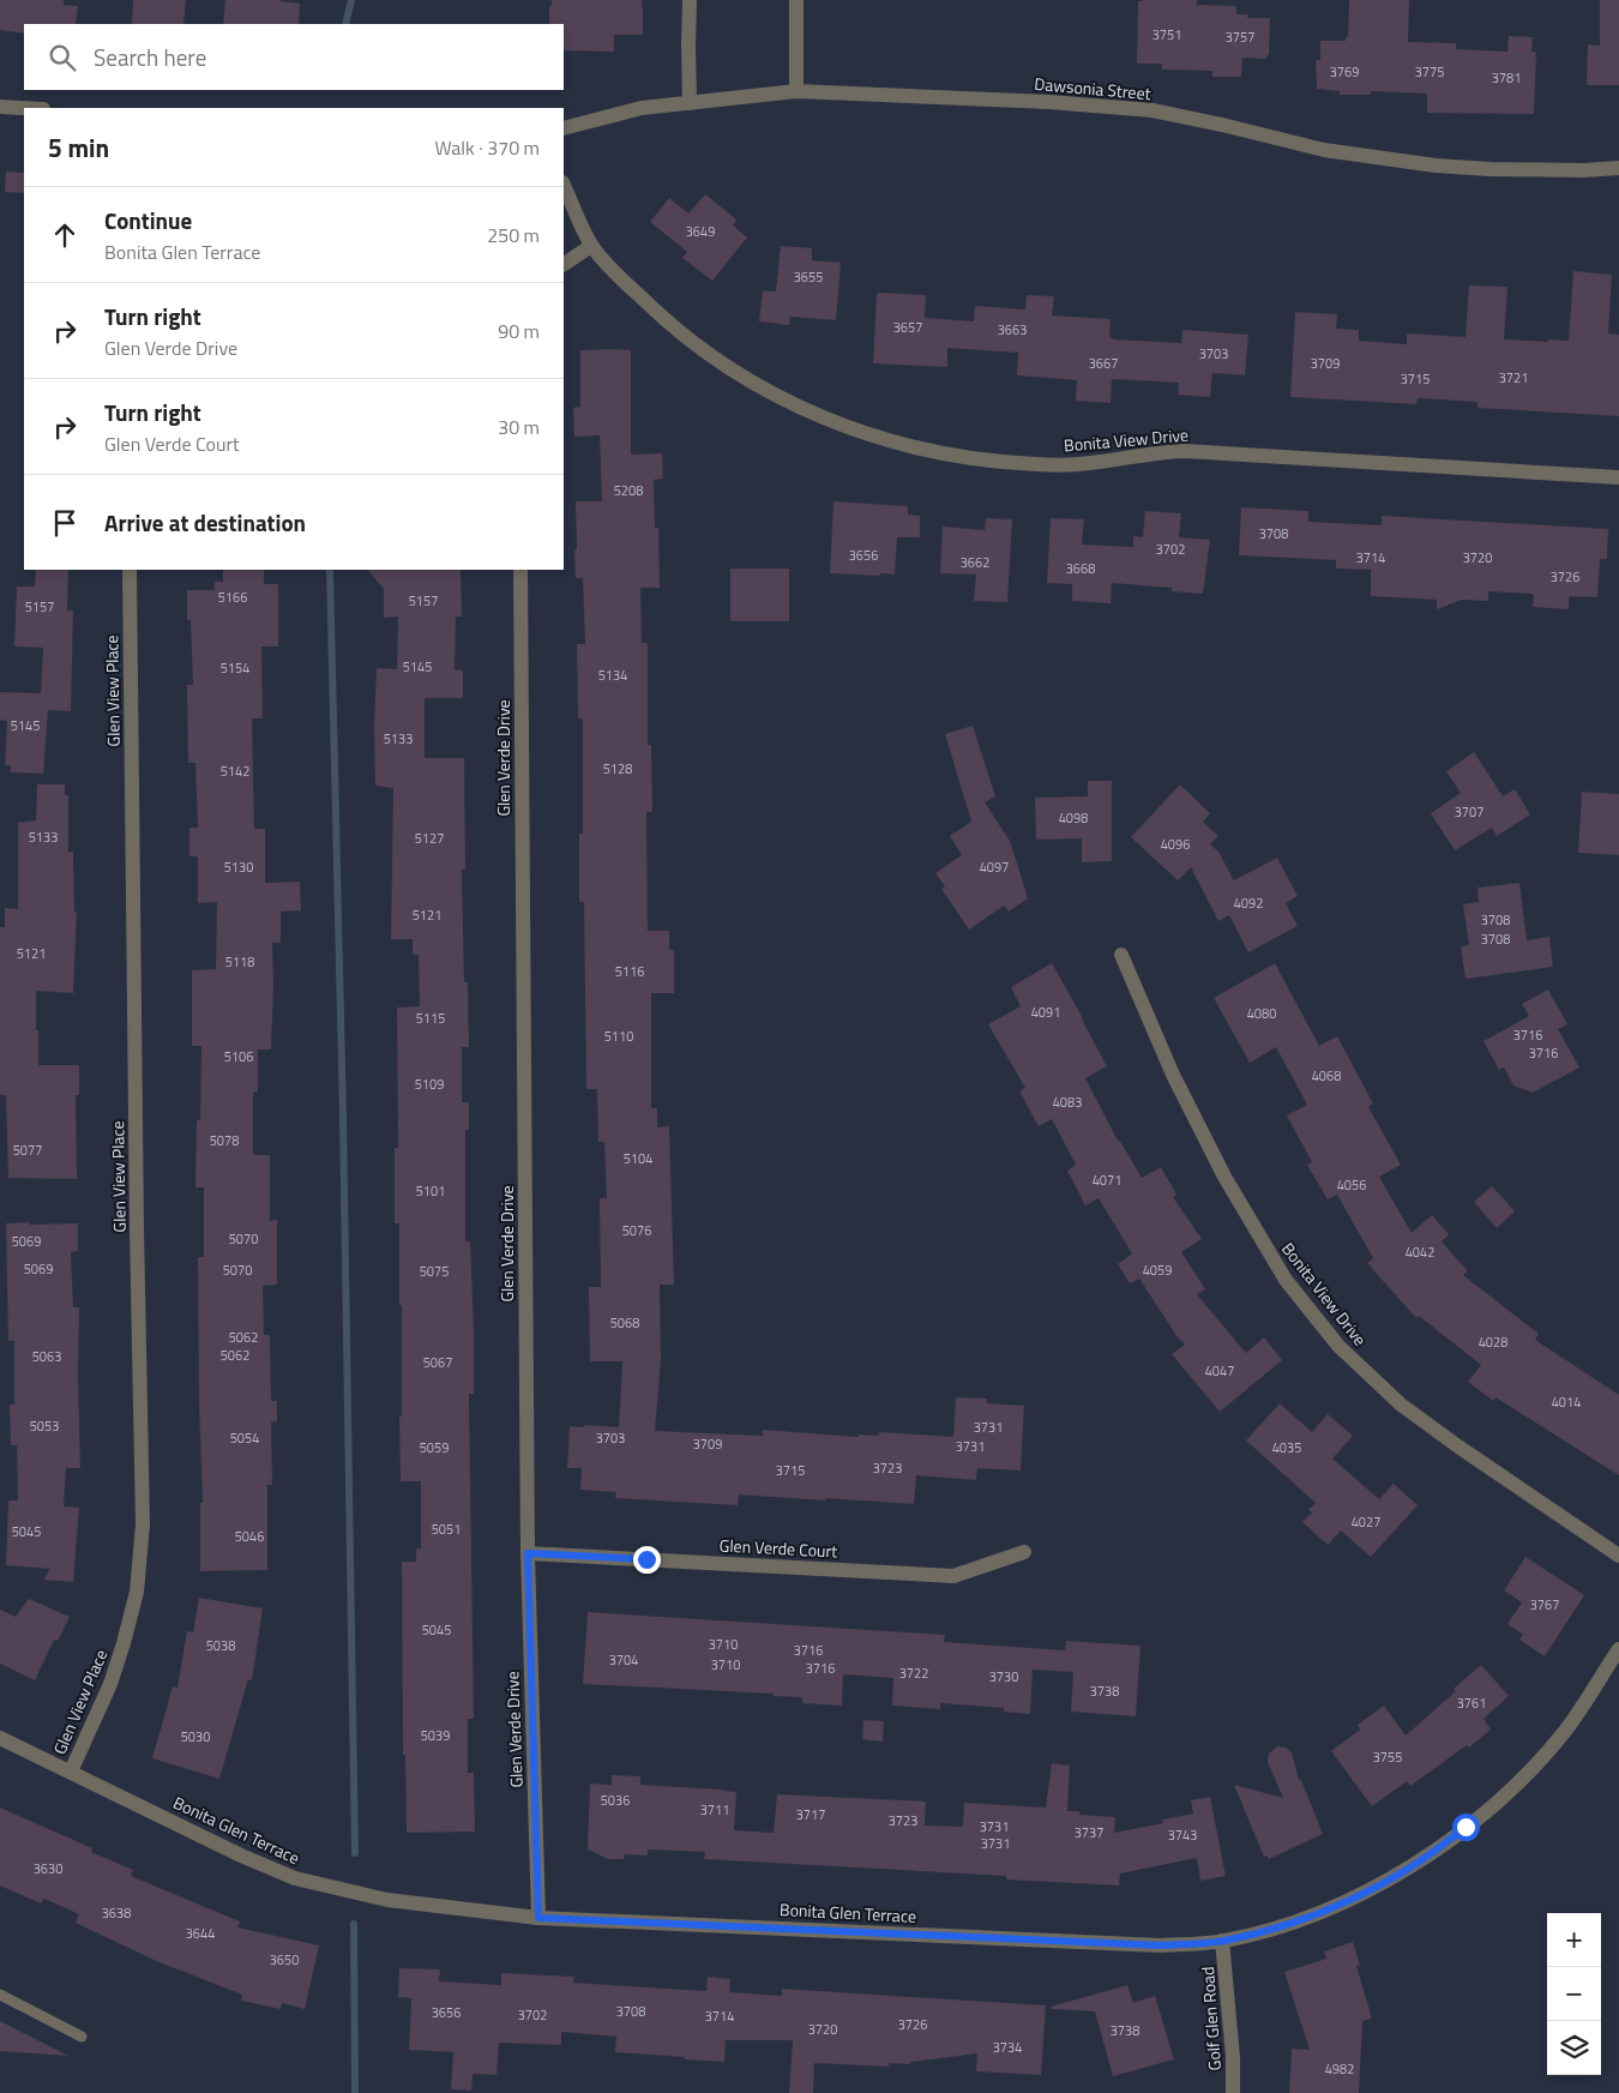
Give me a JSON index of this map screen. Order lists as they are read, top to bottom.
{
  "streets": {
    "street": [
      "Dawsonia Street",
      "Bonita View Drive",
      "Glen View Place",
      "Glen Verde Drive",
      "Glen Verde Court",
      "Bonita Glen Terrace",
      "Golf Glen Road"
    ]
  },
  "crossings": [
    ["Glen View Place", "Bonita Glen Terrace"],
    ["Glen Verde Drive", "Glen Verde Court"],
    ["Glen Verde Drive", "Bonita Glen Terrace"],
    ["Bonita Glen Terrace", "Golf Glen Road"]
  ],
  "house_numbers": [
    "3751",
    "3757",
    "3769",
    "3775",
    "3781",
    "3649",
    "3655",
    "3657",
    "3663",
    "3703",
    "3667",
    "3709",
    "3721",
    "3715",
    "5208",
    "3708",
    "3702",
    "3656",
    "3714",
    "3720",
    "3662",
    "3668",
    "3726",
    "5166",
    "5157",
    "5157",
    "5145",
    "5154",
    "5134",
    "5145",
    "5133",
    "5128",
    "5142",
    "3707",
    "4098",
    "5133",
    "5127",
    "4096",
    "5130",
    "4097",
    "4092",
    "5121",
    "3708",
    "3708",
    "5121",
    "5118",
    "5116",
    "4091",
    "4080",
    "5115",
    "3716",
    "5110",
    "3716",
    "5106",
    "4068",
    "5109",
    "4083",
    "5078",
    "5077",
    "5104",
    "4071",
    "4056",
    "5101",
    "5076",
    "5070",
    "5069",
    "4042",
    "5069",
    "5070",
    "4059",
    "5075",
    "5068",
    "5062",
    "4028",
    "5062",
    "5063",
    "5067",
    "4047",
    "4014",
    "5053",
    "3731",
    "5054",
    "3703",
    "3709",
    "3731",
    "5059",
    "4035",
    "3723",
    "3715",
    "4027",
    "5051",
    "5045",
    "5046",
    "3767",
    "5045",
    "3710",
    "5038",
    "3716",
    "3704",
    "3710",
    "3716",
    "3722",
    "3730",
    "3738",
    "3761",
    "5039",
    "5030",
    "3755",
    "5036",
    "3711",
    "3717",
    "3723",
    "3731",
    "3737",
    "3743",
    "3731",
    "3630",
    "3638",
    "3644",
    "3650",
    "3708",
    "3656",
    "3702",
    "3714",
    "3726",
    "3720",
    "3738",
    "3734",
    "4982"
  ],
  "page": {
    "search": "Search here",
    "heading": ["5 min", "Walk · 370 m"],
    "list": [
      ["Continue", "Bonita Glen Terrace", "250 m"],
      ["Turn right", "Glen Verde Drive", "90 m"],
      ["Turn right", "Glen Verde Court", "30 m"],
      "Arrive at destination"
    ],
    "map_buttons": ["+", "−"]
  }
}
